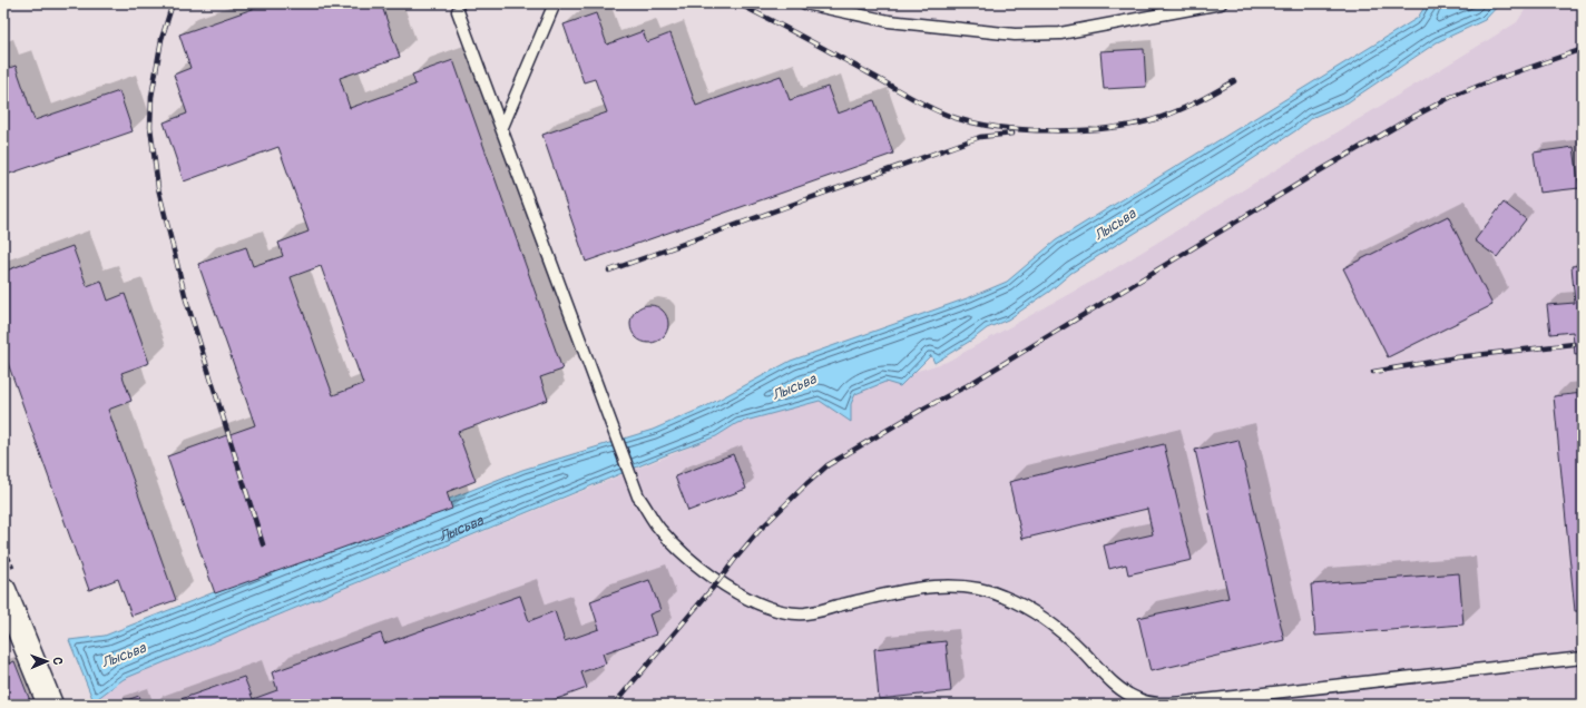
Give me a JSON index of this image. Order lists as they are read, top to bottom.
{
  "water": ["Лысьва"],
  "north": "right"
}
